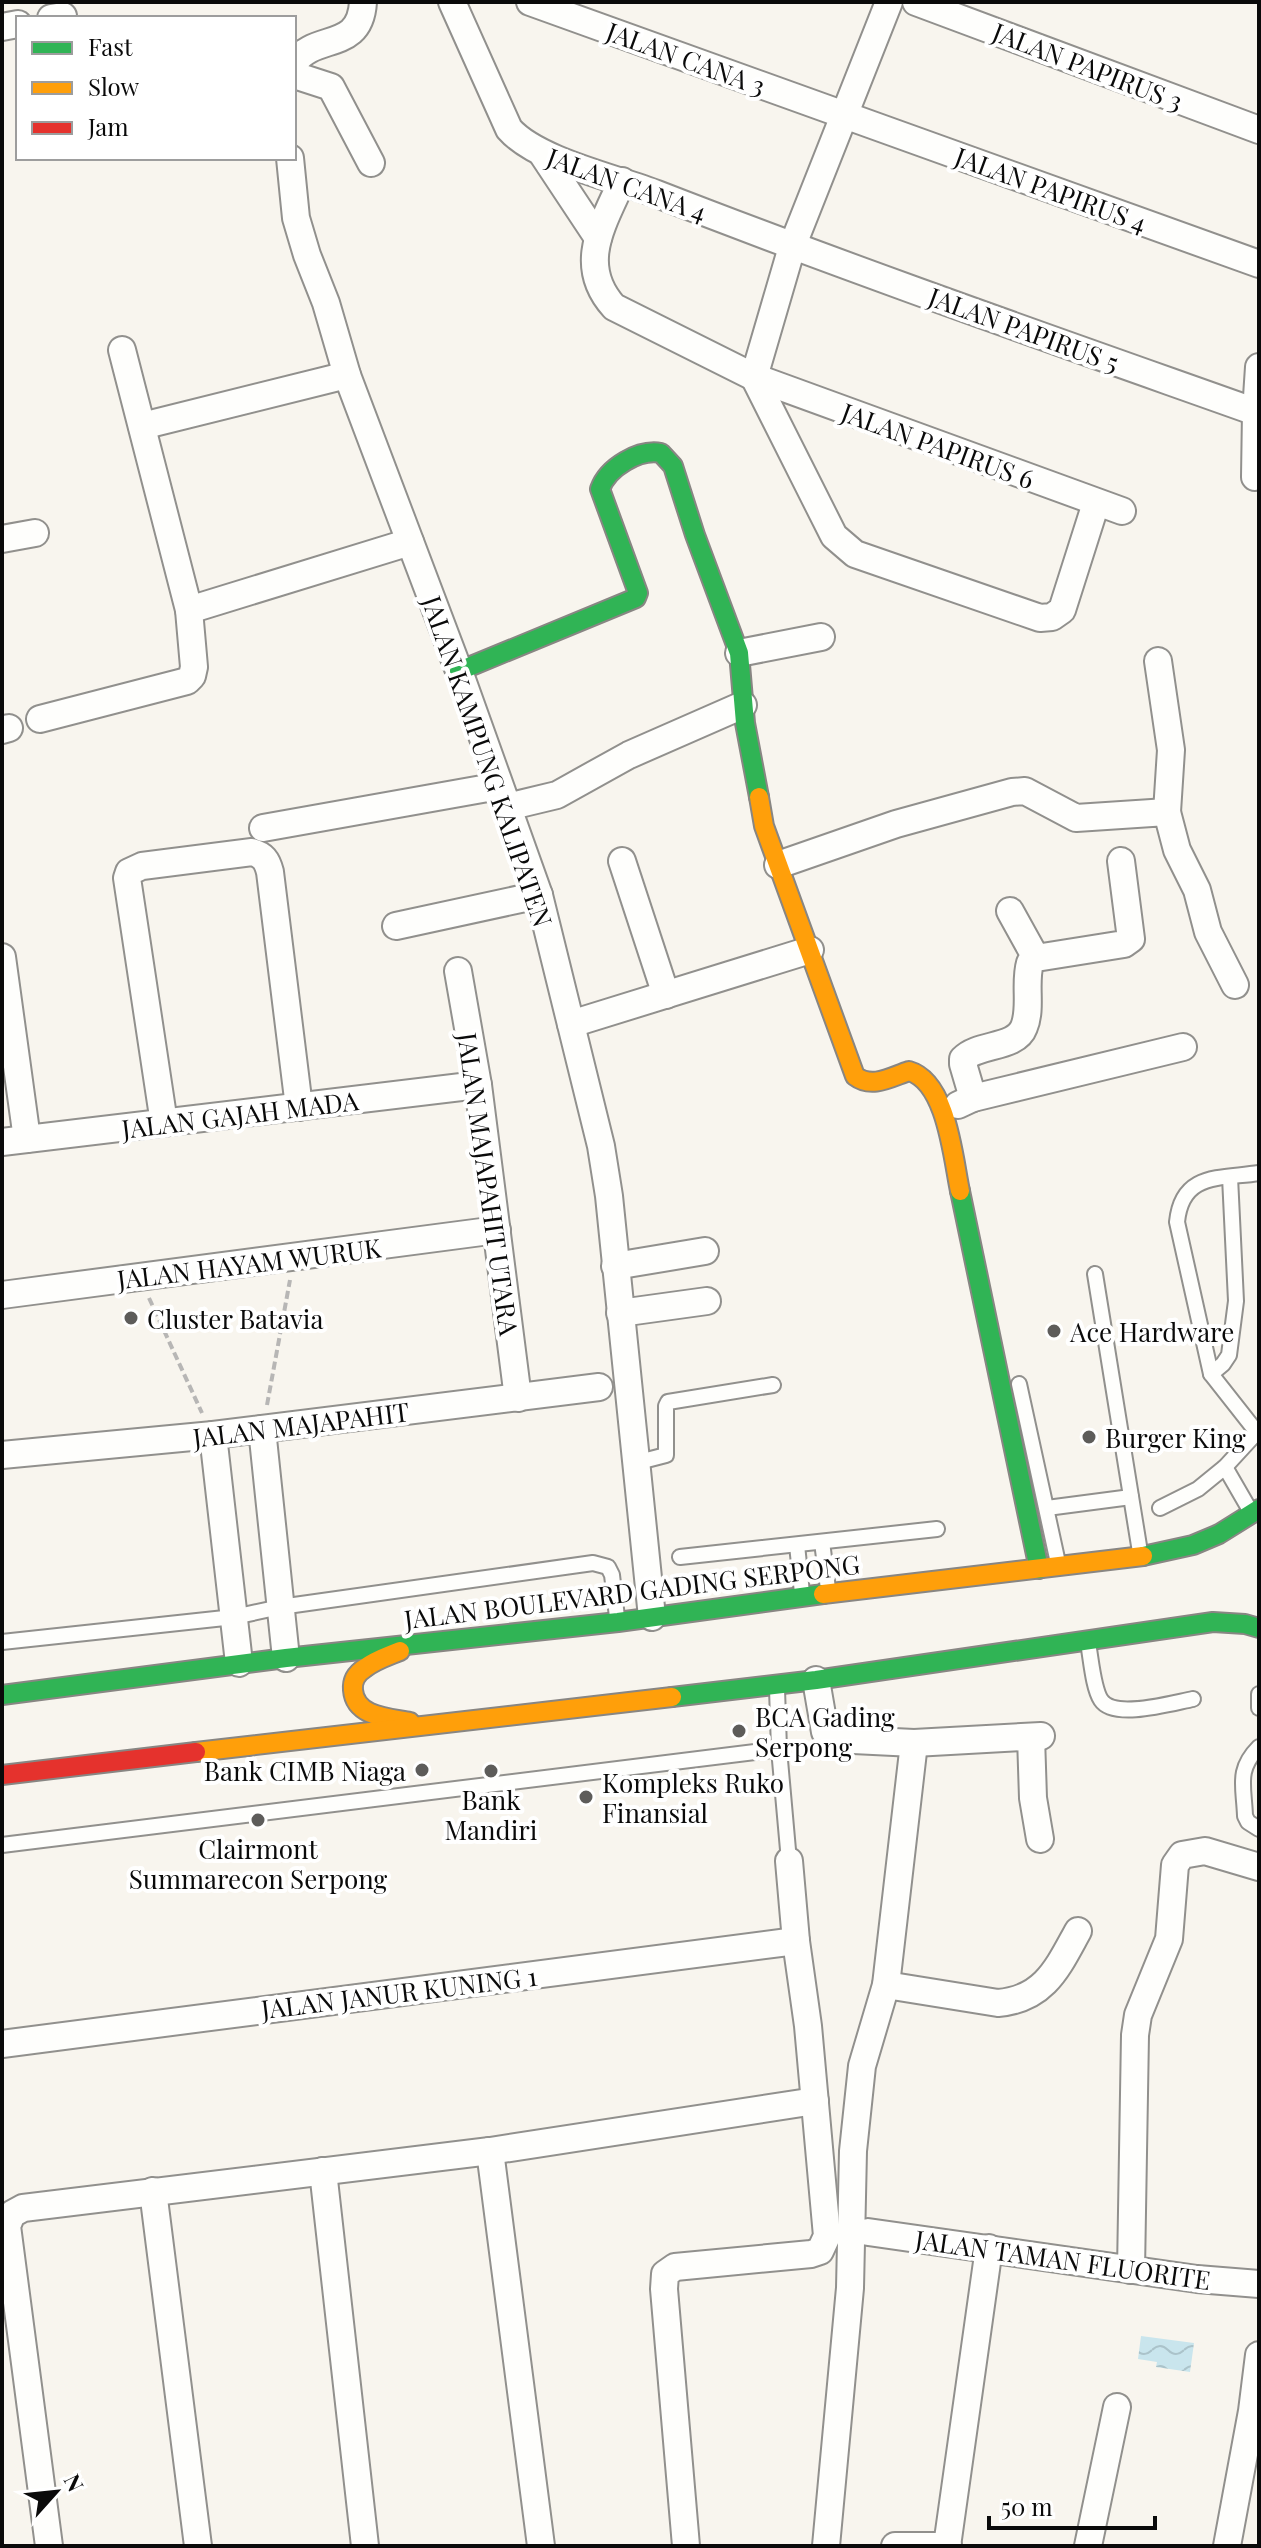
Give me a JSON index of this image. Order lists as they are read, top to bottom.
{
  "streets": {
    "main road": ["JALAN BOULEVARD GADING SERPONG"],
    "street": [
      "JALAN CANA 3",
      "JALAN PAPIRUS 3",
      "JALAN CANA 4",
      "JALAN PAPIRUS 4",
      "JALAN PAPIRUS 5",
      "JALAN PAPIRUS 6",
      "JALAN KAMPUNG KALIPATEN",
      "JALAN GAJAH MADA",
      "JALAN MAJAPAHIT UTARA",
      "JALAN HAYAM WURUK",
      "JALAN MAJAPAHIT",
      "JALAN JANUR KUNING 1",
      "JALAN TAMAN FLUORITE"
    ]
  },
  "crossings": [
    ["JALAN CANA 3", "JALAN PAPIRUS 4"],
    ["JALAN CANA 4", "JALAN PAPIRUS 5"],
    ["JALAN KAMPUNG KALIPATEN", "JALAN BOULEVARD GADING SERPONG"],
    ["JALAN GAJAH MADA", "JALAN MAJAPAHIT UTARA"],
    ["JALAN MAJAPAHIT UTARA", "JALAN HAYAM WURUK"],
    ["JALAN MAJAPAHIT UTARA", "JALAN MAJAPAHIT"]
  ],
  "places": [
    "Cluster Batavia",
    "Ace Hardware",
    "Burger King",
    "BCA Gading Serpong",
    "Bank CIMB Niaga",
    "Bank Mandiri",
    "Kompleks Ruko Finansial",
    "Clairmont Summarecon Serpong"
  ],
  "legend": ["Fast", "Slow", "Jam"],
  "scale_bar": "50 m",
  "north": "top right"
}
